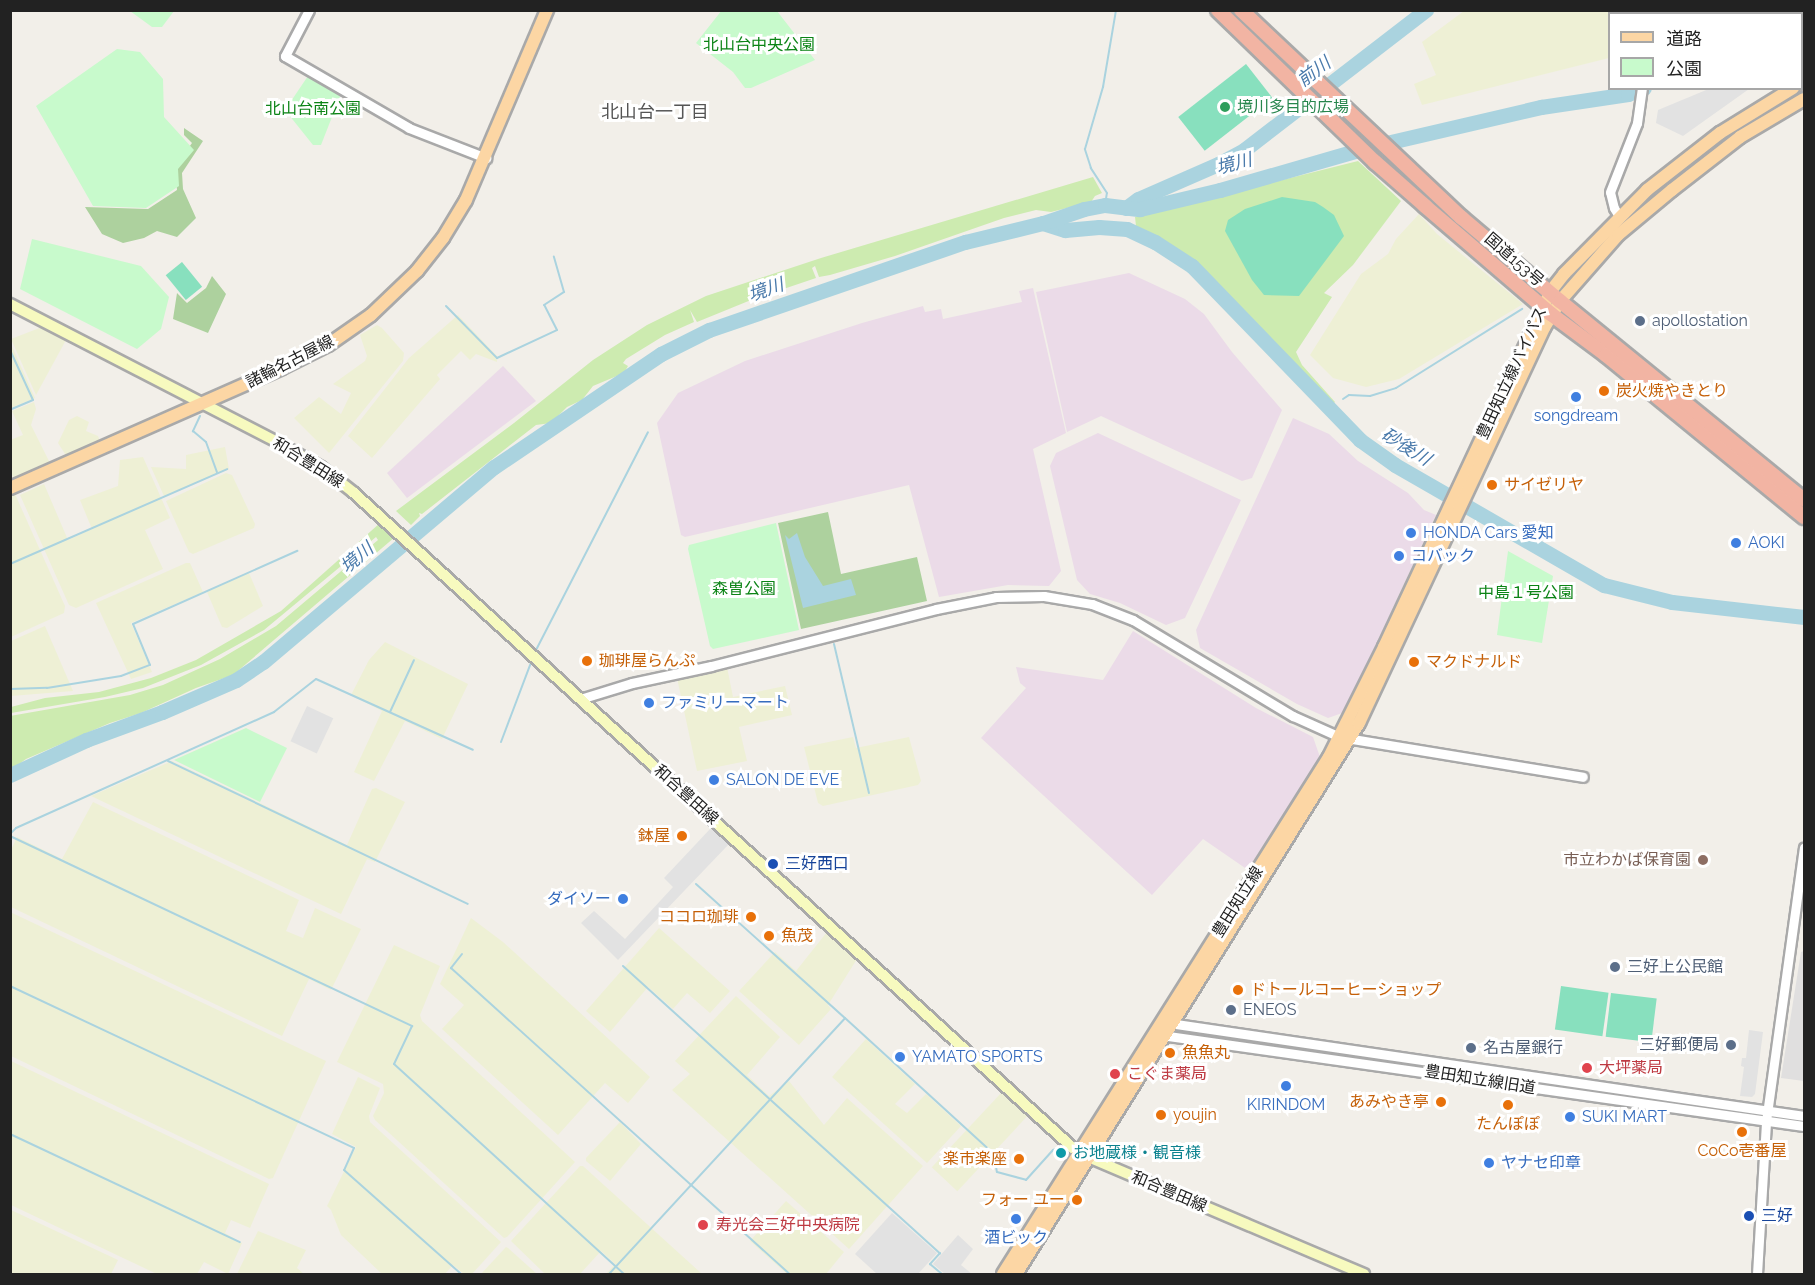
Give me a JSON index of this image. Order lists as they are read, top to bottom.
{
  "streets": {
    "highway": ["国道153号"],
    "main road": [
      "諸輪名古屋線",
      "豊田知立線バイパス",
      "和合豊田線",
      "豊田知立線"
    ],
    "street": ["豊田知立線旧道"]
  },
  "crossings": [
    ["国道153号", "豊田知立線バイパス"],
    ["諸輪名古屋線", "和合豊田線"],
    ["豊田知立線バイパス", "豊田知立線"],
    ["和合豊田線", "豊田知立線"],
    ["豊田知立線", "豊田知立線旧道"]
  ],
  "districts": ["北山台一丁目"],
  "water": ["前川", "境川", "砂後川"],
  "parks": [
    "北山台中央公園",
    "北山台南公園",
    "森曽公園",
    "中島１号公園"
  ],
  "places": [
    "境川多目的広場",
    "apollostation",
    "炭火焼やきとり",
    "songdream",
    "サイゼリヤ",
    "HONDA Cars 愛知",
    "AOKI",
    "コバック",
    "珈琲屋らんぷ",
    "マクドナルド",
    "ファミリーマート",
    "SALON DE EVE",
    "鉢屋",
    "市立わかば保育園",
    "三好西口",
    "ダイソー",
    "ココロ珈琲",
    "魚茂",
    "三好上公民館",
    "ドトールコーヒーショップ",
    "ENEOS",
    "三好郵便局",
    "名古屋銀行",
    "魚魚丸",
    "YAMATO SPORTS",
    "大坪薬局",
    "こぐま薬局",
    "KIRINDOM",
    "あみやき亭",
    "たんぽぽ",
    "youjin",
    "SUKI MART",
    "CoCo壱番屋",
    "お地蔵様・観音様",
    "楽市楽座",
    "ヤナセ印章",
    "フォー ユー",
    "三好",
    "酒ビック",
    "寿光会三好中央病院"
  ],
  "legend": ["道路", "公園"]
}
